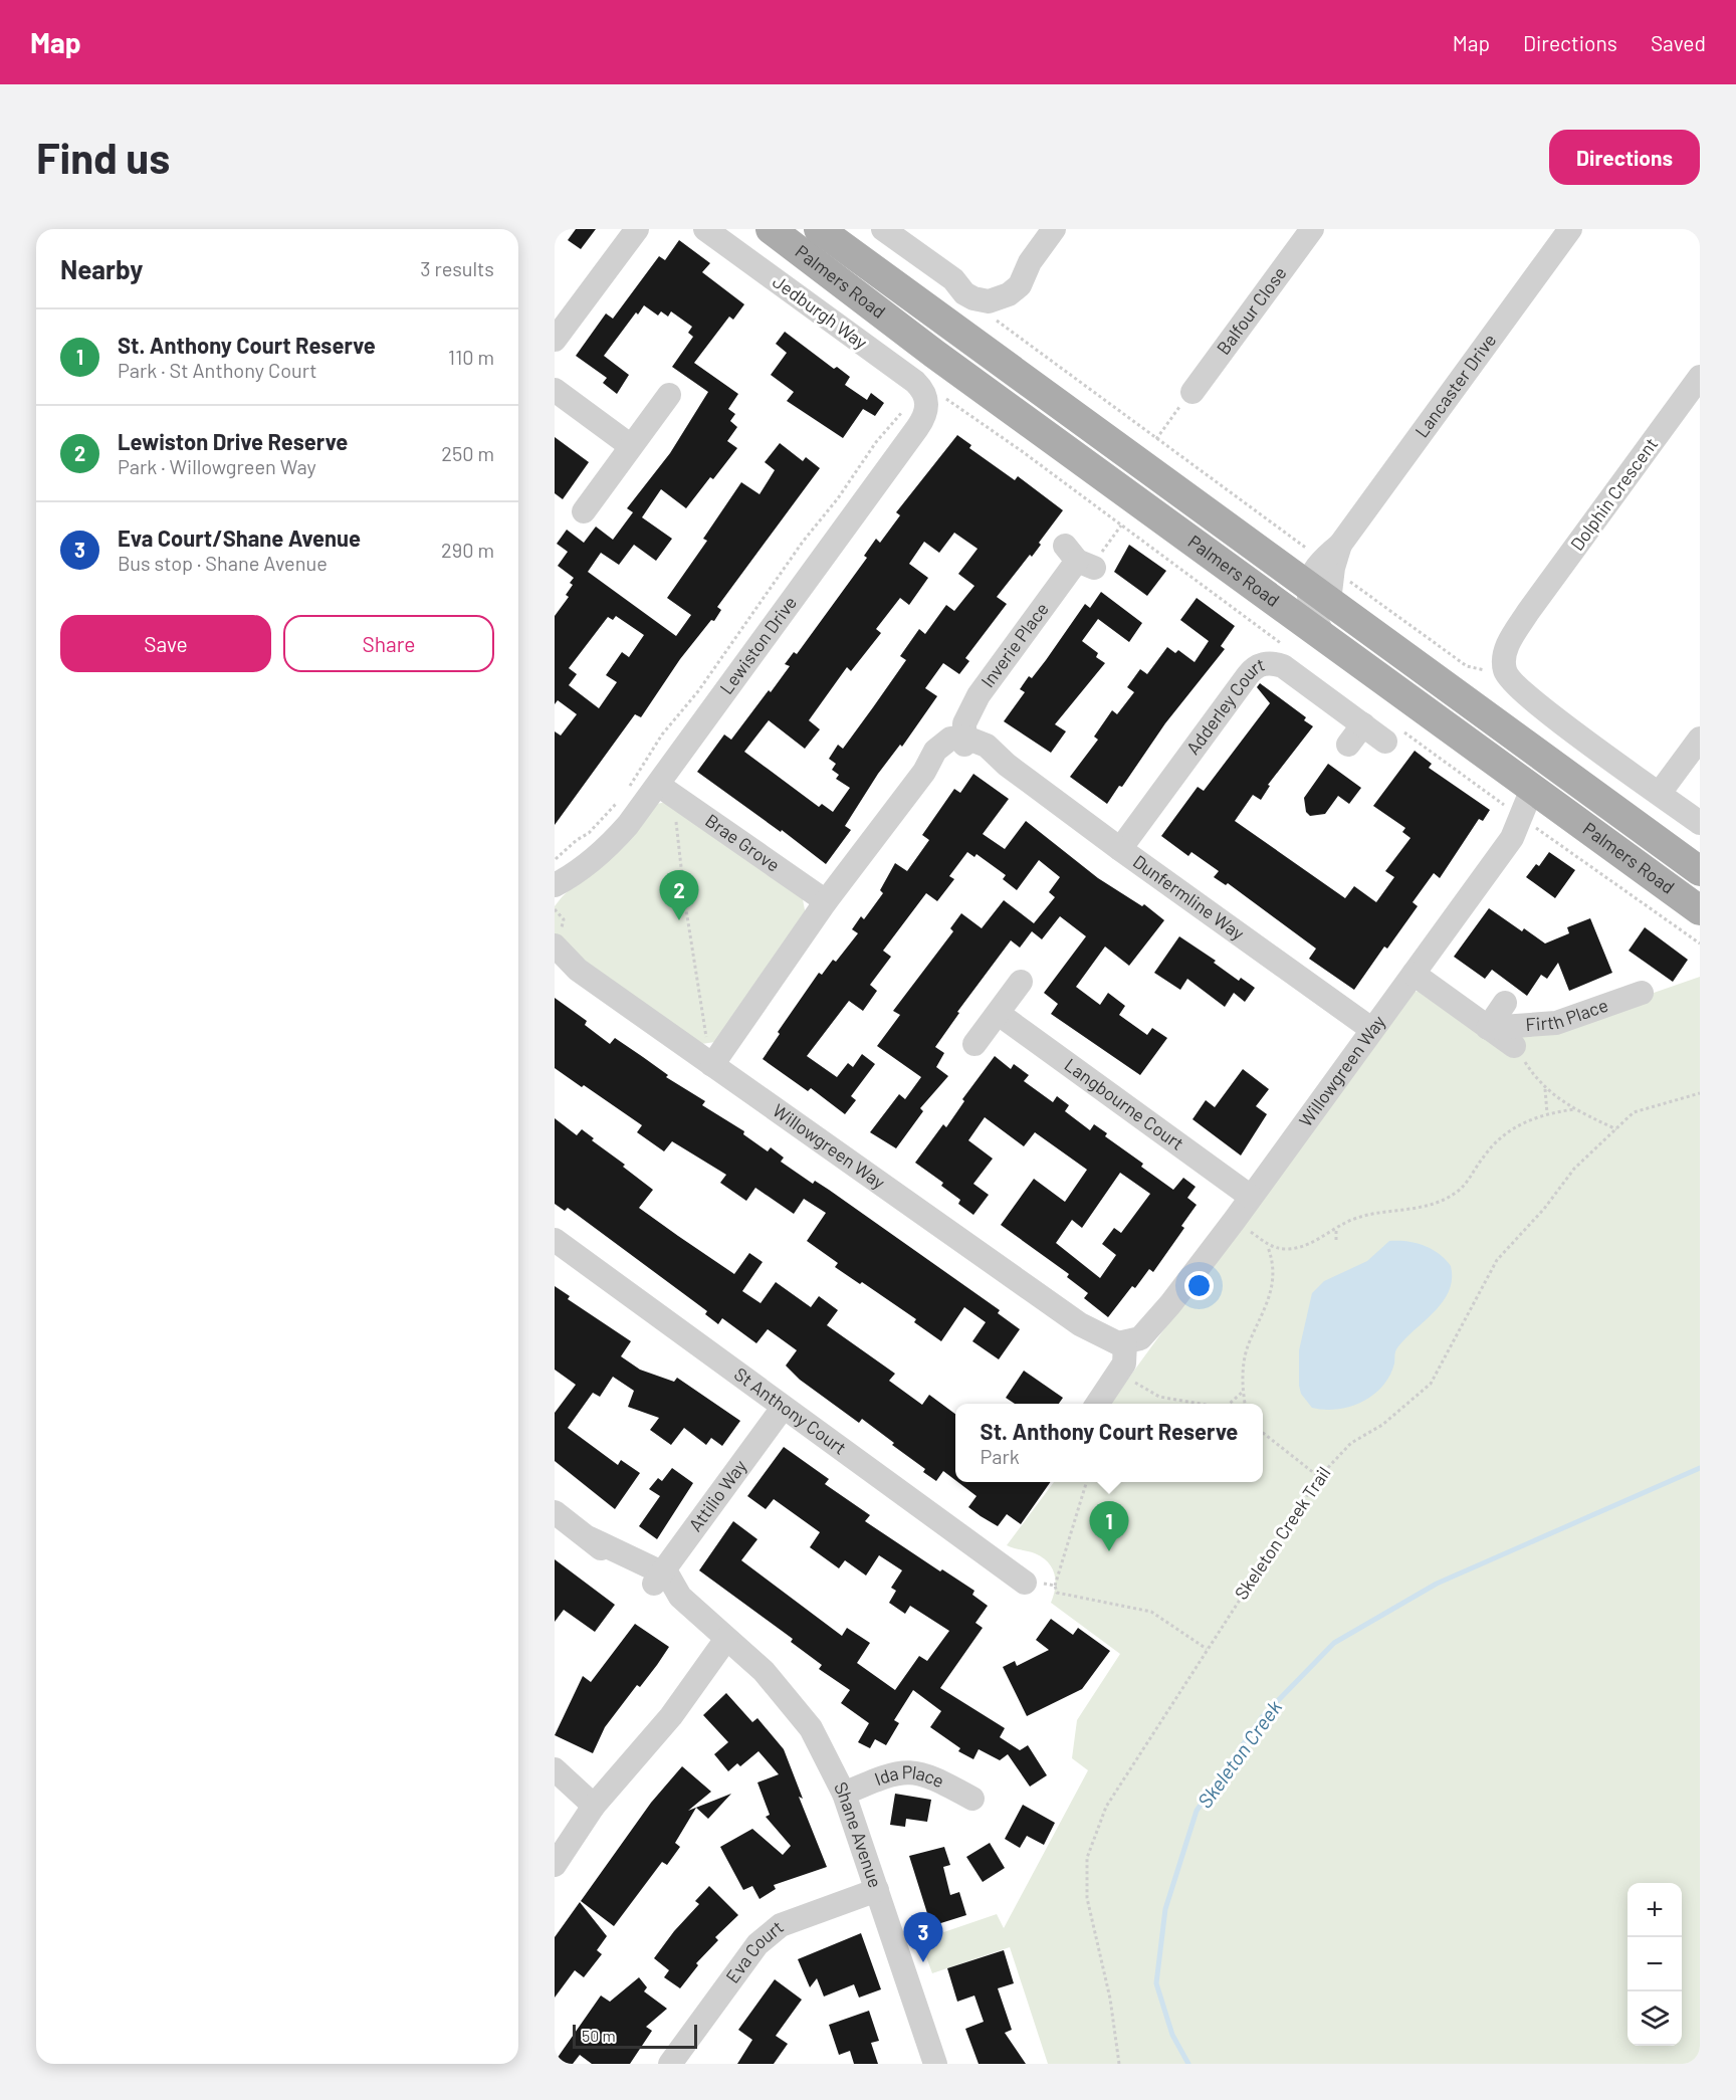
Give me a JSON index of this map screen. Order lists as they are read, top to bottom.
{
  "streets": {
    "main road": ["Palmers Road"],
    "street": [
      "Balfour Close",
      "Jedburgh Way",
      "Lancaster Drive",
      "Dolphin Crescent",
      "Lewiston Drive",
      "Inverie Place",
      "Adderley Court",
      "Brae Grove",
      "Dunfermline Way",
      "Firth Place",
      "Willowgreen Way",
      "Langbourne Court",
      "St Anthony Court",
      "Attilio Way",
      "Ida Place",
      "Shane Avenue",
      "Eva Court"
    ],
    "path": ["Skeleton Creek Trail"]
  },
  "crossings": [
    ["Palmers Road", "Lancaster Drive"],
    ["Palmers Road", "Willowgreen Way"],
    ["Jedburgh Way", "Lewiston Drive"],
    ["Lewiston Drive", "Brae Grove"],
    ["Inverie Place", "Dunfermline Way"],
    ["Adderley Court", "Dunfermline Way"],
    ["Dunfermline Way", "Willowgreen Way"],
    ["Firth Place", "Willowgreen Way"],
    ["Willowgreen Way", "Langbourne Court"],
    ["St Anthony Court", "Attilio Way"],
    ["Attilio Way", "Shane Avenue"],
    ["Ida Place", "Shane Avenue"],
    ["Shane Avenue", "Eva Court"]
  ],
  "water": ["Skeleton Creek"],
  "scale_bar": "50 m",
  "page": {
    "header": "Map",
    "nav": ["Map", "Directions", "Saved"],
    "buttons": [
      "Directions",
      ["Save", "Share"]
    ],
    "title": "Find us",
    "heading": ["Nearby", "3 results"],
    "list": [
      {
        "mark": "1",
        "name": "St. Anthony Court Reserve",
        "note": "Park · St Anthony Court",
        "value": "110 m"
      },
      {
        "mark": "2",
        "name": "Lewiston Drive Reserve",
        "note": "Park · Willowgreen Way",
        "value": "250 m"
      },
      {
        "mark": "3",
        "name": "Eva Court/Shane Avenue",
        "note": "Bus stop · Shane Avenue",
        "value": "290 m"
      }
    ],
    "pins": ["2", "1", "3"],
    "popup": ["St. Anthony Court Reserve", "Park"],
    "map_buttons": ["+", "−"],
    "scale": "50 m"
  }
}
